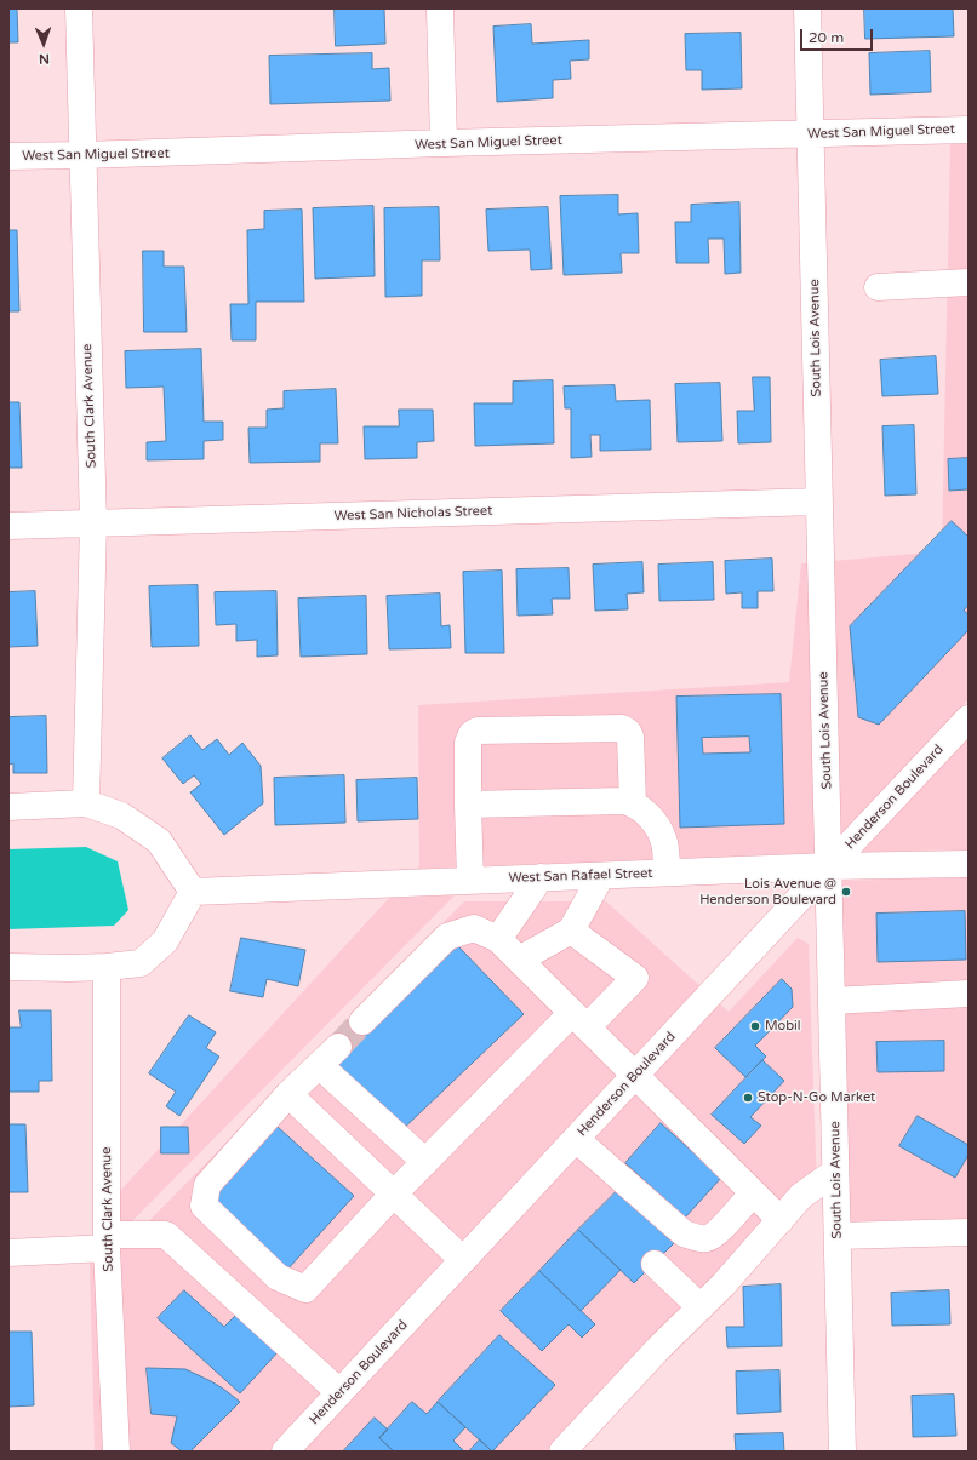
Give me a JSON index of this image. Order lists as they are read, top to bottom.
{
  "streets": {
    "street": [
      "West San Miguel Street",
      "South Lois Avenue",
      "South Clark Avenue",
      "West San Nicholas Street",
      "Henderson Boulevard",
      "West San Rafael Street"
    ]
  },
  "crossings": [
    ["West San Miguel Street", "South Lois Avenue"],
    ["West San Miguel Street", "South Clark Avenue"],
    ["South Lois Avenue", "West San Nicholas Street"],
    ["South Lois Avenue", "Henderson Boulevard"],
    ["South Lois Avenue", "West San Rafael Street"],
    ["South Clark Avenue", "West San Nicholas Street"],
    ["Henderson Boulevard", "West San Rafael Street"]
  ],
  "places": ["Lois Avenue @ Henderson Boulevard", "Mobil", "Stop-N-Go Market"],
  "scale_bar": "20 m",
  "north": "bottom"
}
